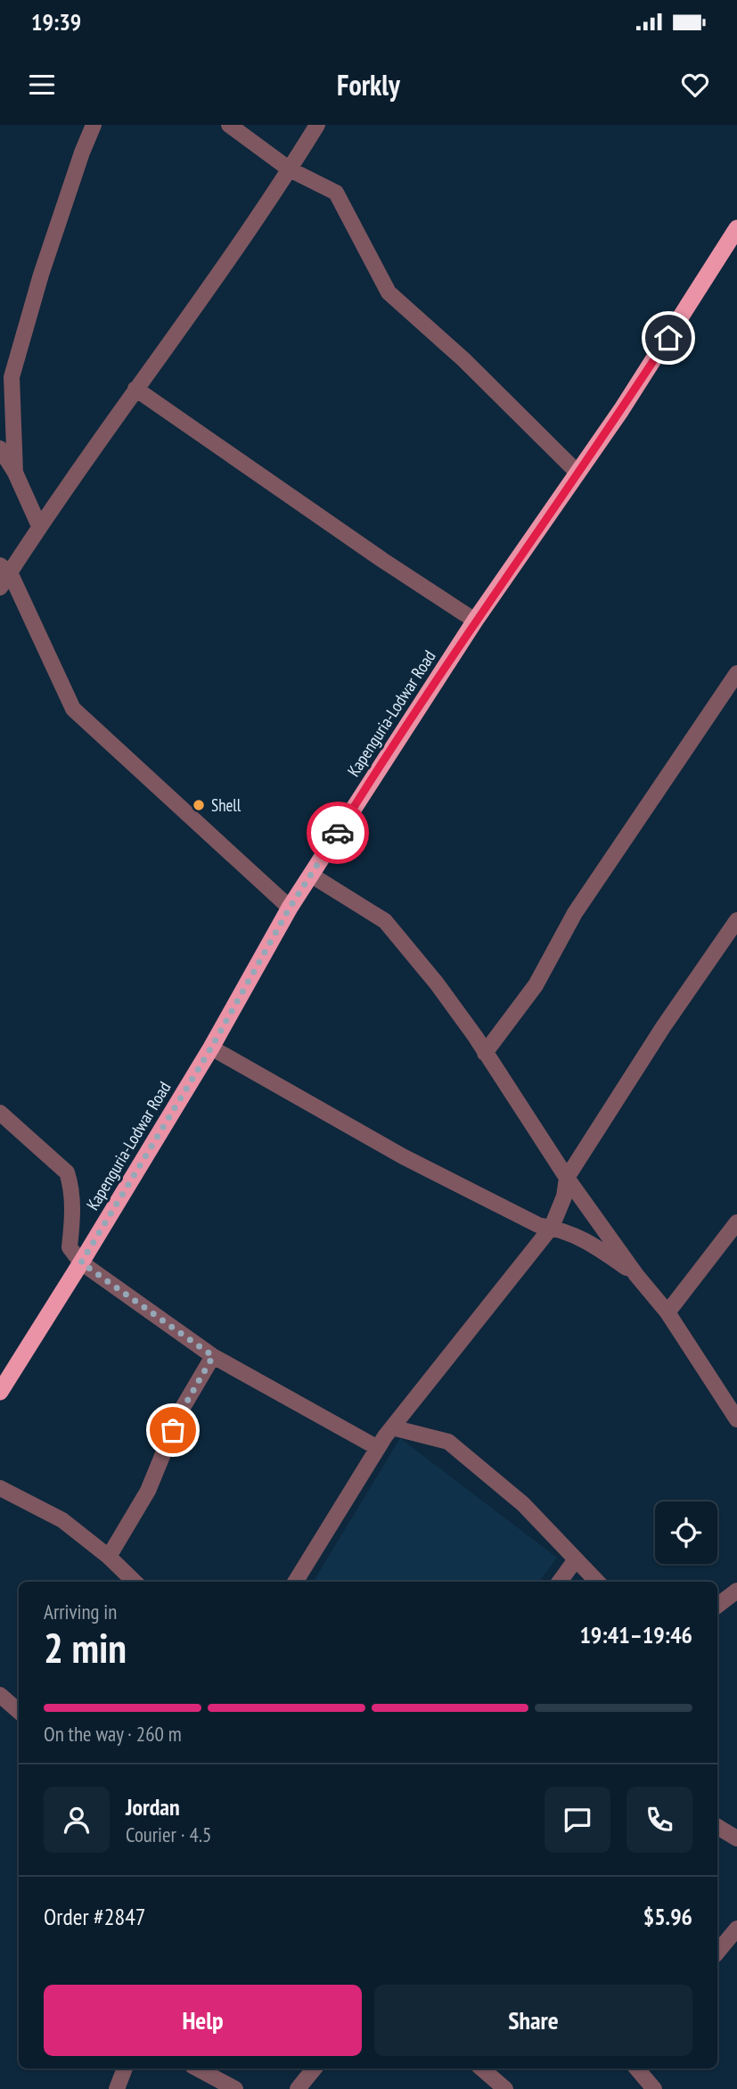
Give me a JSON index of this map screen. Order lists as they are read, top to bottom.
{
  "streets": {
    "highway": ["Kapenguria-Lodwar Road"]
  },
  "places": ["Shell"],
  "page": {
    "status": "19:39",
    "header": "Forkly",
    "heading": ["2 min", "Arriving in", "19:41–19:46"],
    "panel": [
      "Jordan",
      "Courier · 4.5",
      "Order #2847",
      "$5.96"
    ],
    "bar": "On the way · 260 m",
    "buttons": ["Help", "Share"]
  }
}
